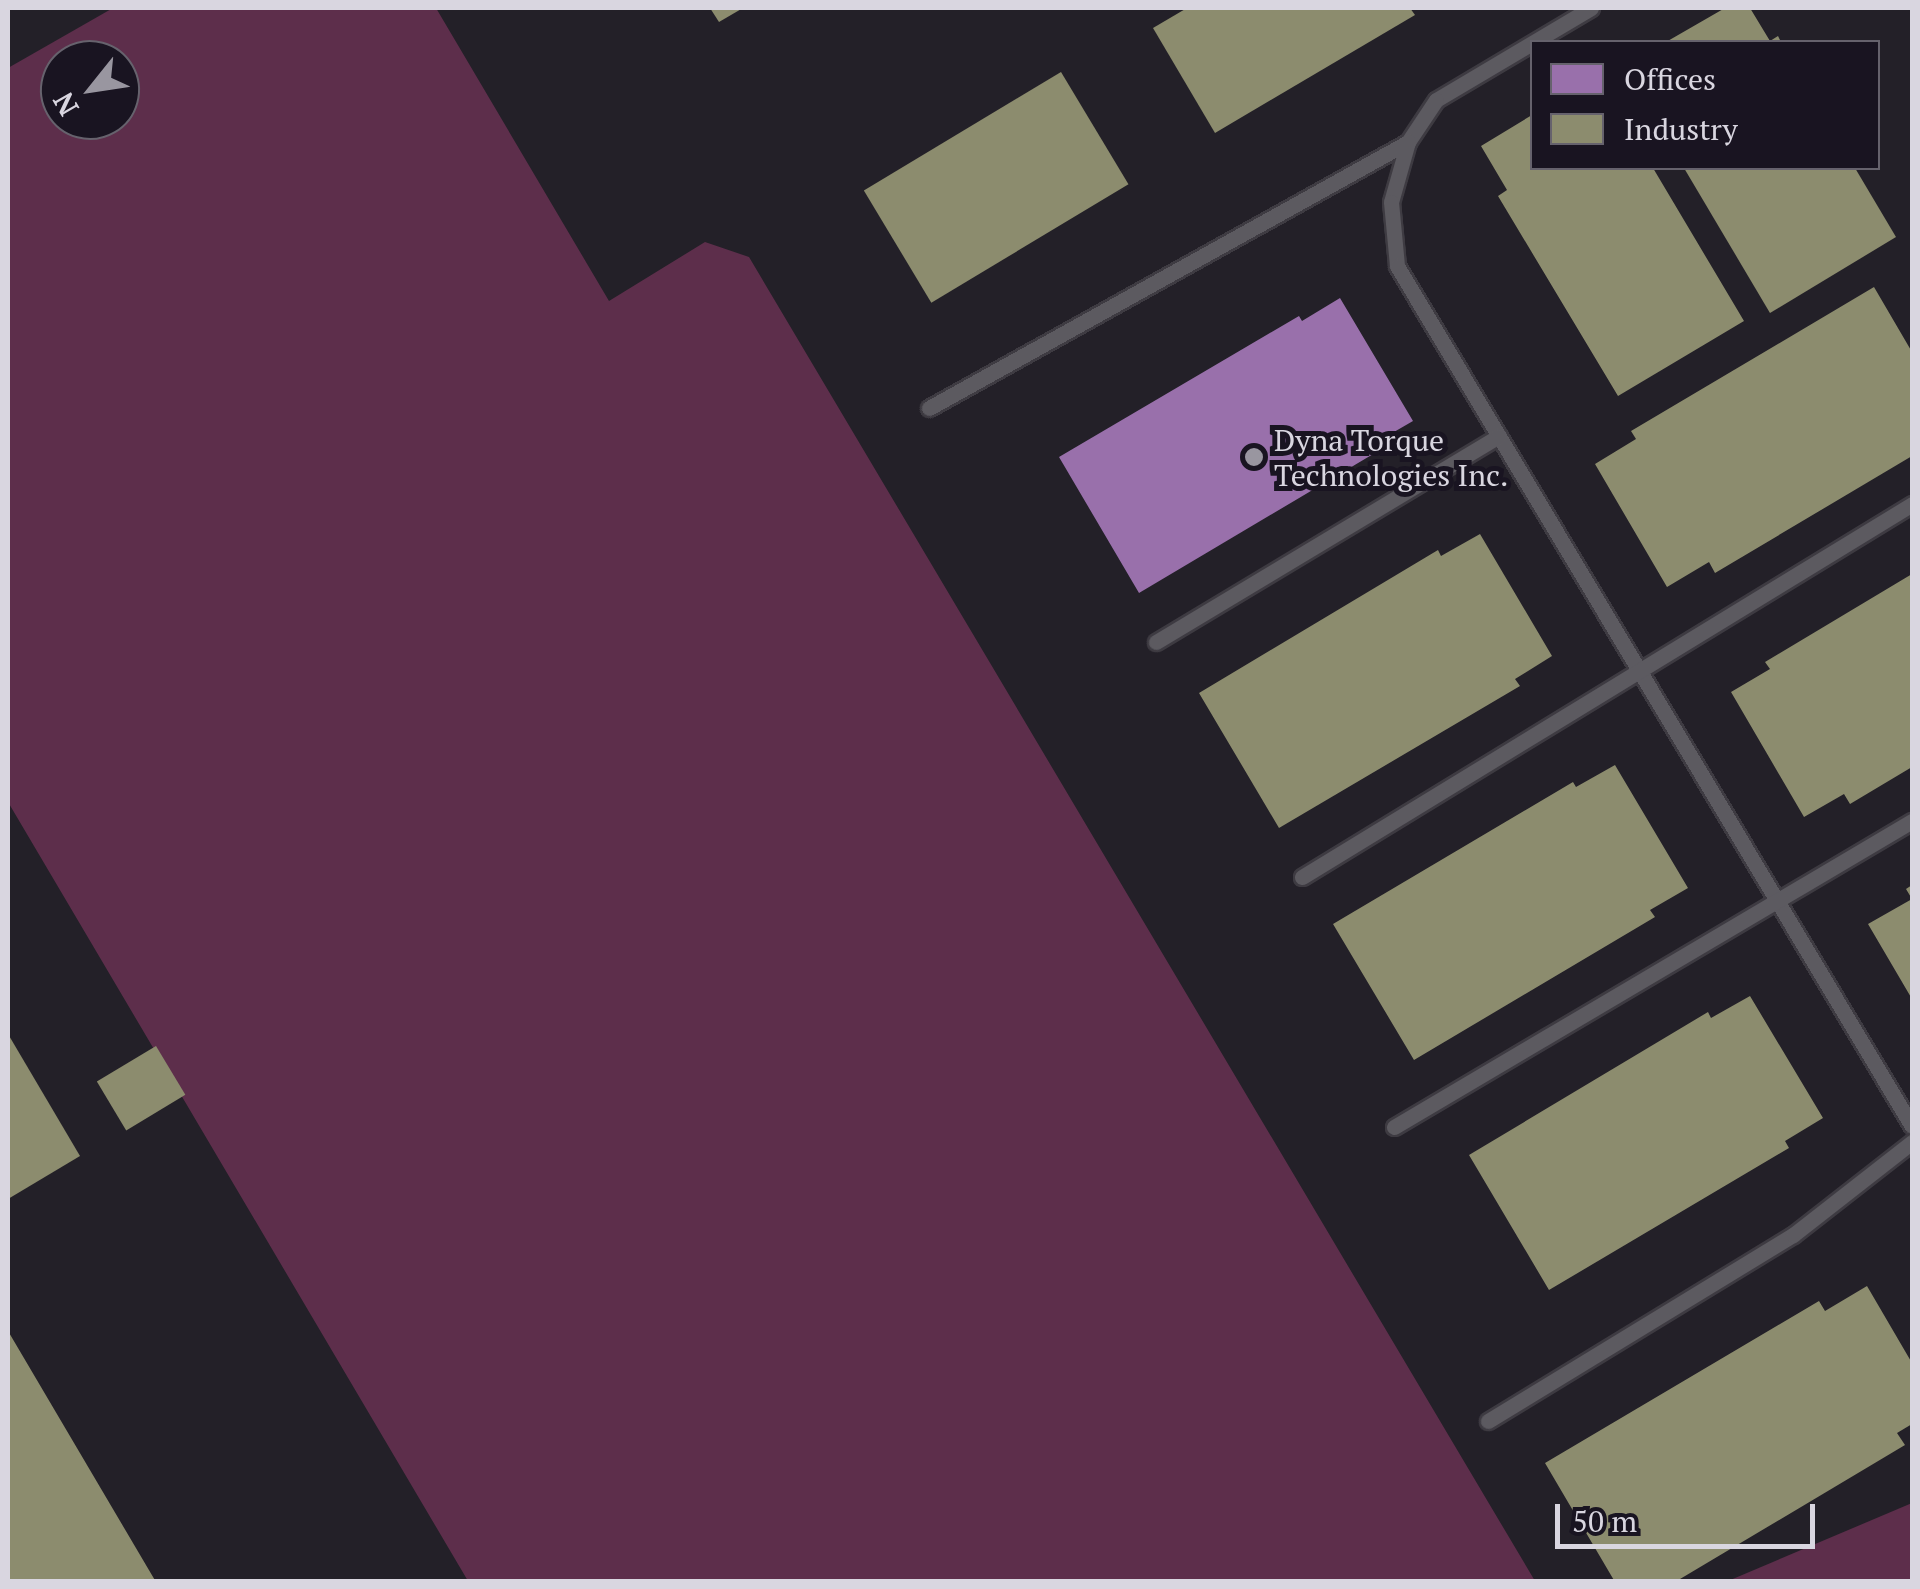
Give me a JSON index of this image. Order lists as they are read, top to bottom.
{
  "places": ["Dyna Torque Technologies Inc."],
  "legend": ["Offices", "Industry"],
  "scale_bar": "50 m",
  "north": "bottom left"
}
